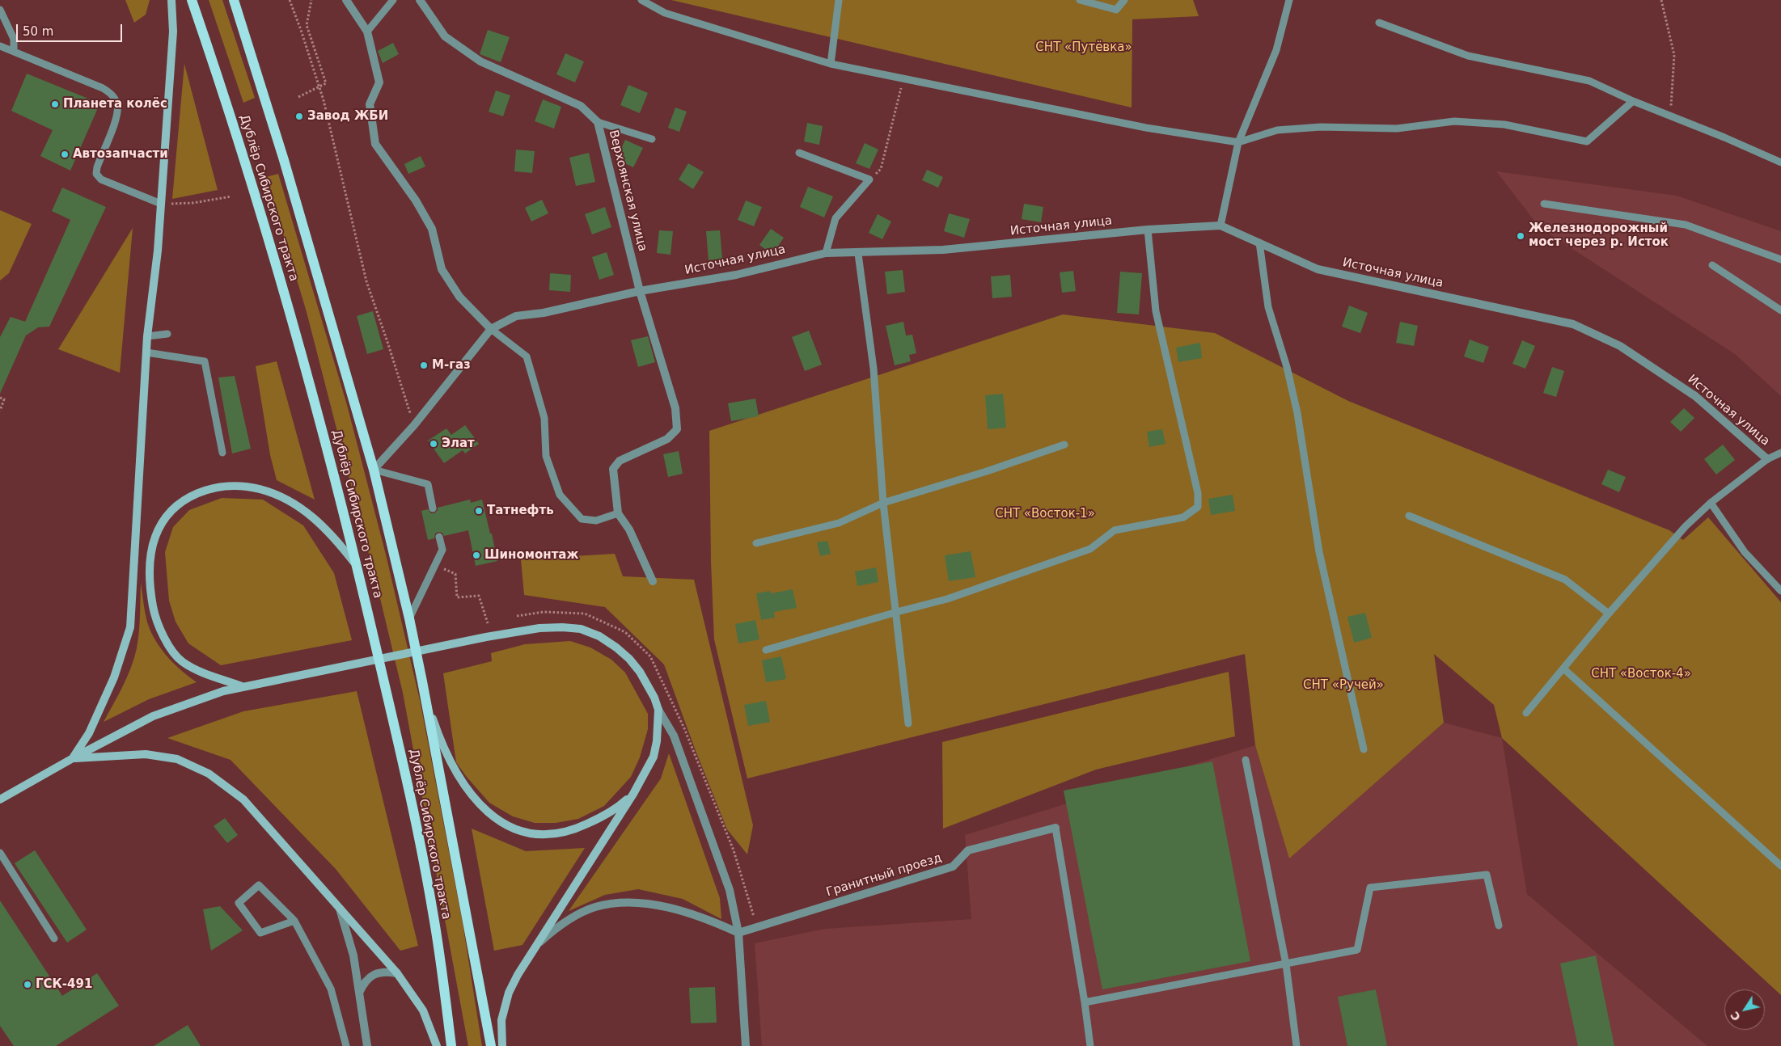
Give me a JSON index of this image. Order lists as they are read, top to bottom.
{
  "streets": {
    "main road": ["Дублёр Сибирского тракта"],
    "street": ["Верхоянская улица", "Источная улица", "Гранитный проезд"]
  },
  "crossings": [
    ["Верхоянская улица", "Источная улица"],
    ["Дублёр Сибирского тракта", "Источная улица"]
  ],
  "parks": [
    "СНТ «Путёвка»",
    "СНТ «Восток-1»",
    "СНТ «Восток-4»",
    "СНТ «Ручей»"
  ],
  "places": [
    "Планета колёс",
    "Завод ЖБИ",
    "Автозапчасти",
    "Железнодорожный мост через р. Исток",
    "М-газ",
    "Элат",
    "Татнефть",
    "Шиномонтаж",
    "ГСК-491"
  ],
  "scale_bar": "50 m",
  "north": "bottom left"
}
